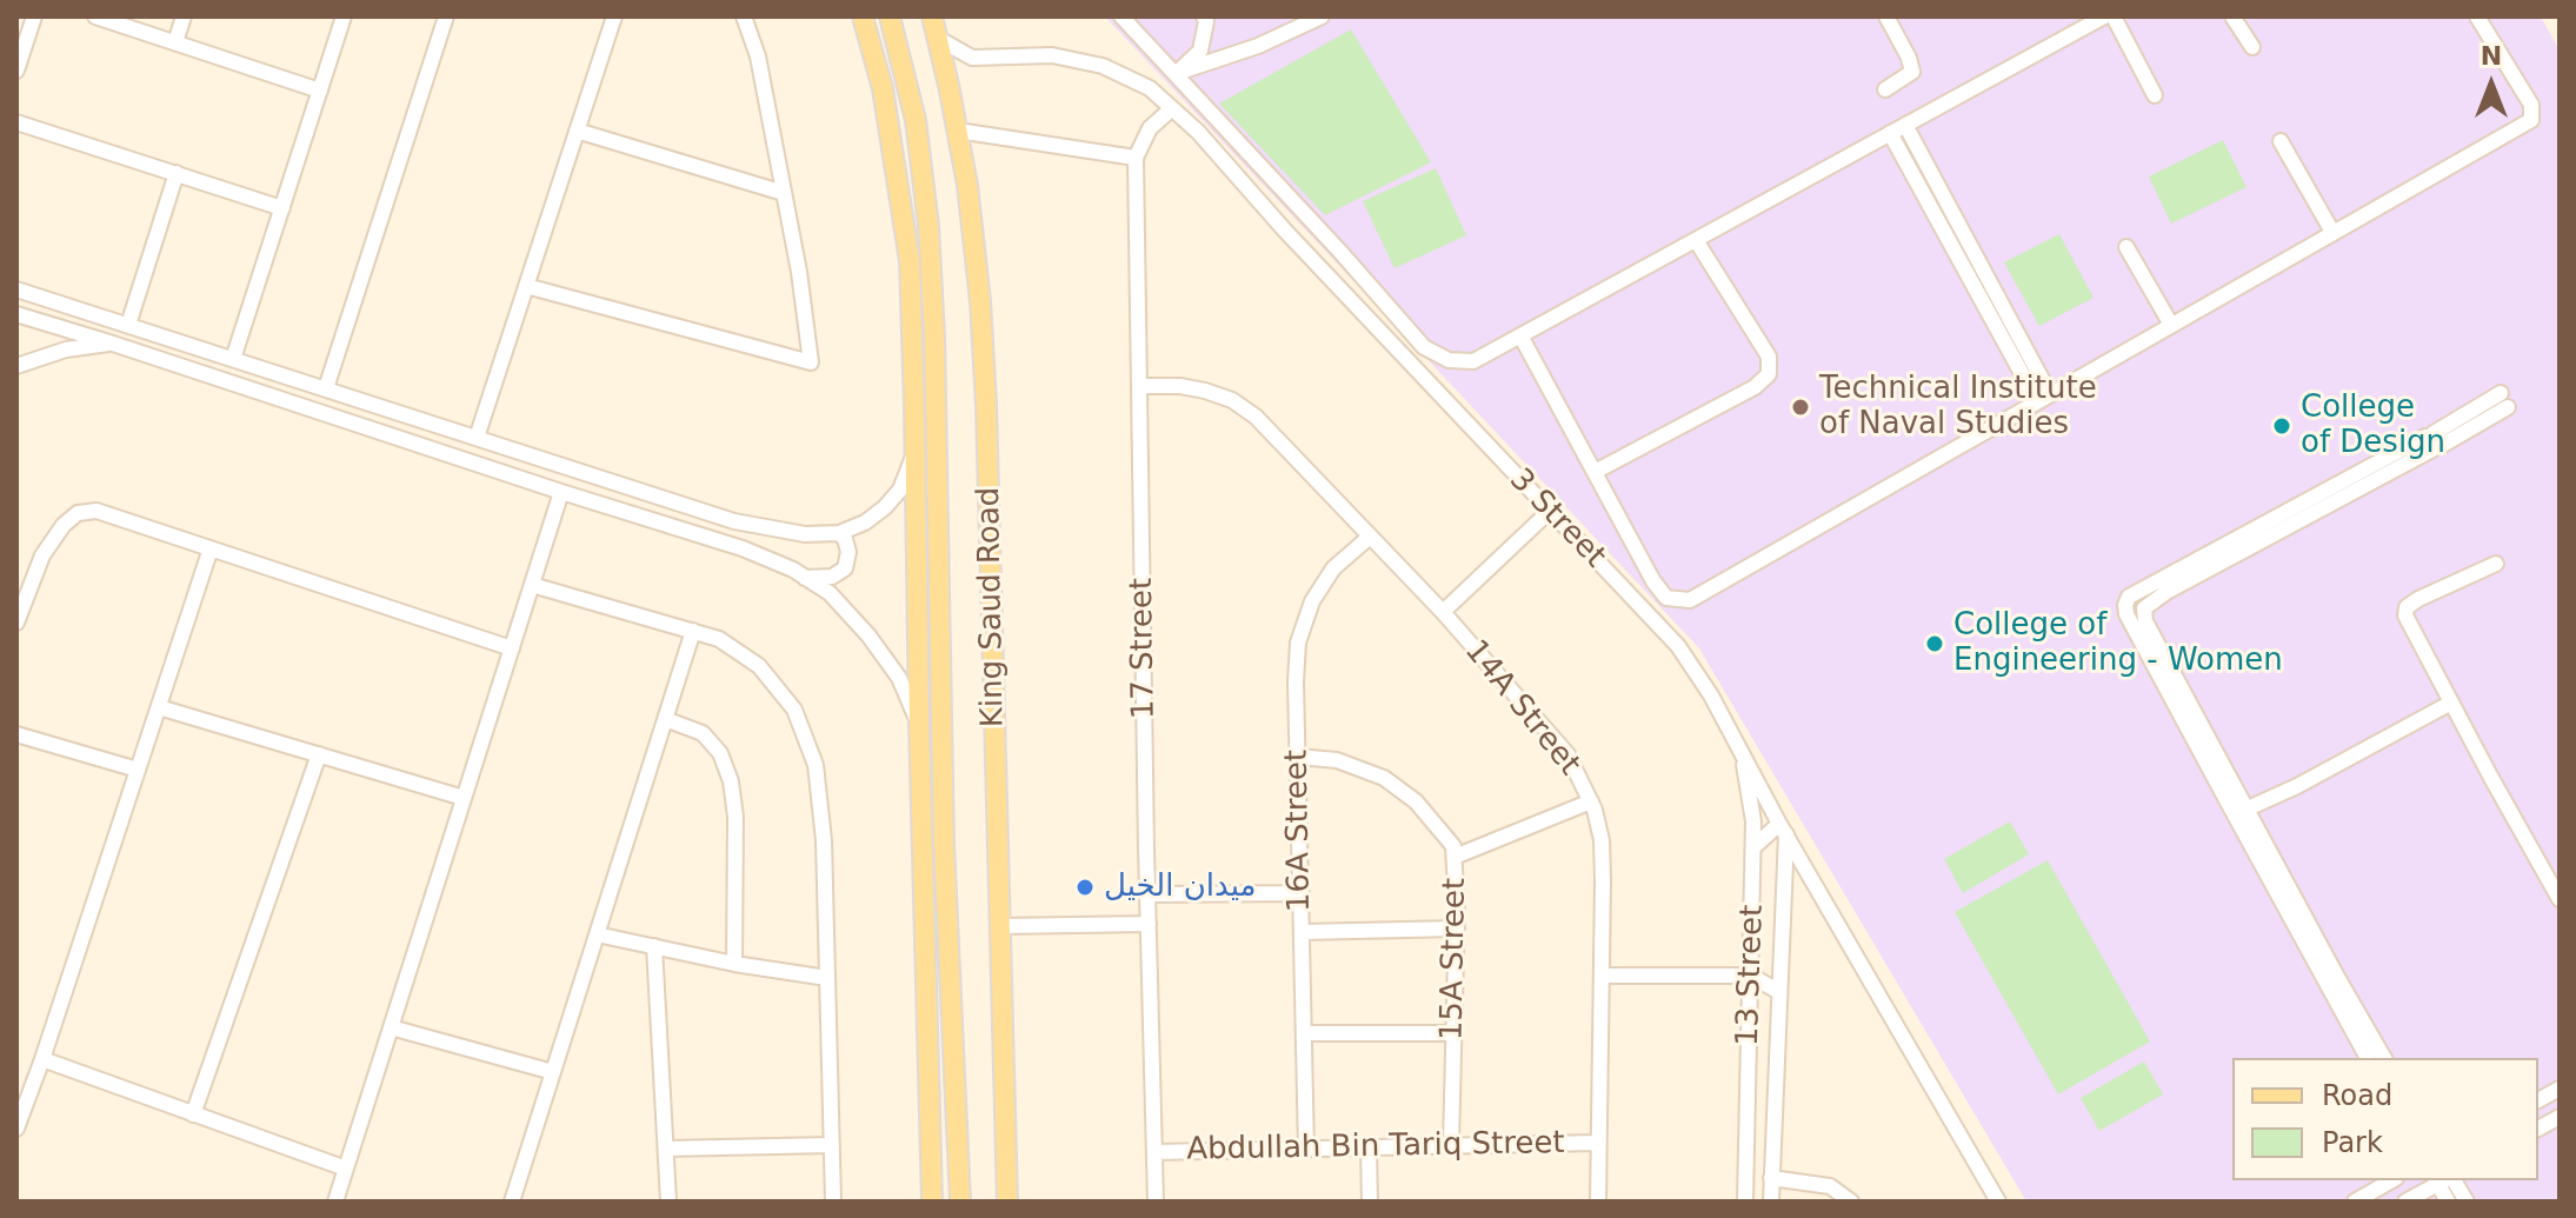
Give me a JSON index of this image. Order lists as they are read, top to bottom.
{
  "streets": {
    "main road": ["King Saud Road"],
    "street": [
      "3 Street",
      "17 Street",
      "14A Street",
      "16A Street",
      "15A Street",
      "13 Street",
      "Abdullah Bin Tariq Street"
    ]
  },
  "crossings": [
    ["3 Street", "King Saud Road"],
    ["3 Street", "13 Street"],
    ["17 Street", "14A Street"],
    ["17 Street", "Abdullah Bin Tariq Street"],
    ["14A Street", "16A Street"],
    ["14A Street", "Abdullah Bin Tariq Street"],
    ["16A Street", "15A Street"],
    ["16A Street", "Abdullah Bin Tariq Street"],
    ["15A Street", "Abdullah Bin Tariq Street"]
  ],
  "places": [
    "Technical Institute of Naval Studies",
    "College of Design",
    "College of Engineering - Women",
    "ميدان الخيل"
  ],
  "legend": ["Road", "Park"],
  "north": "top"
}
